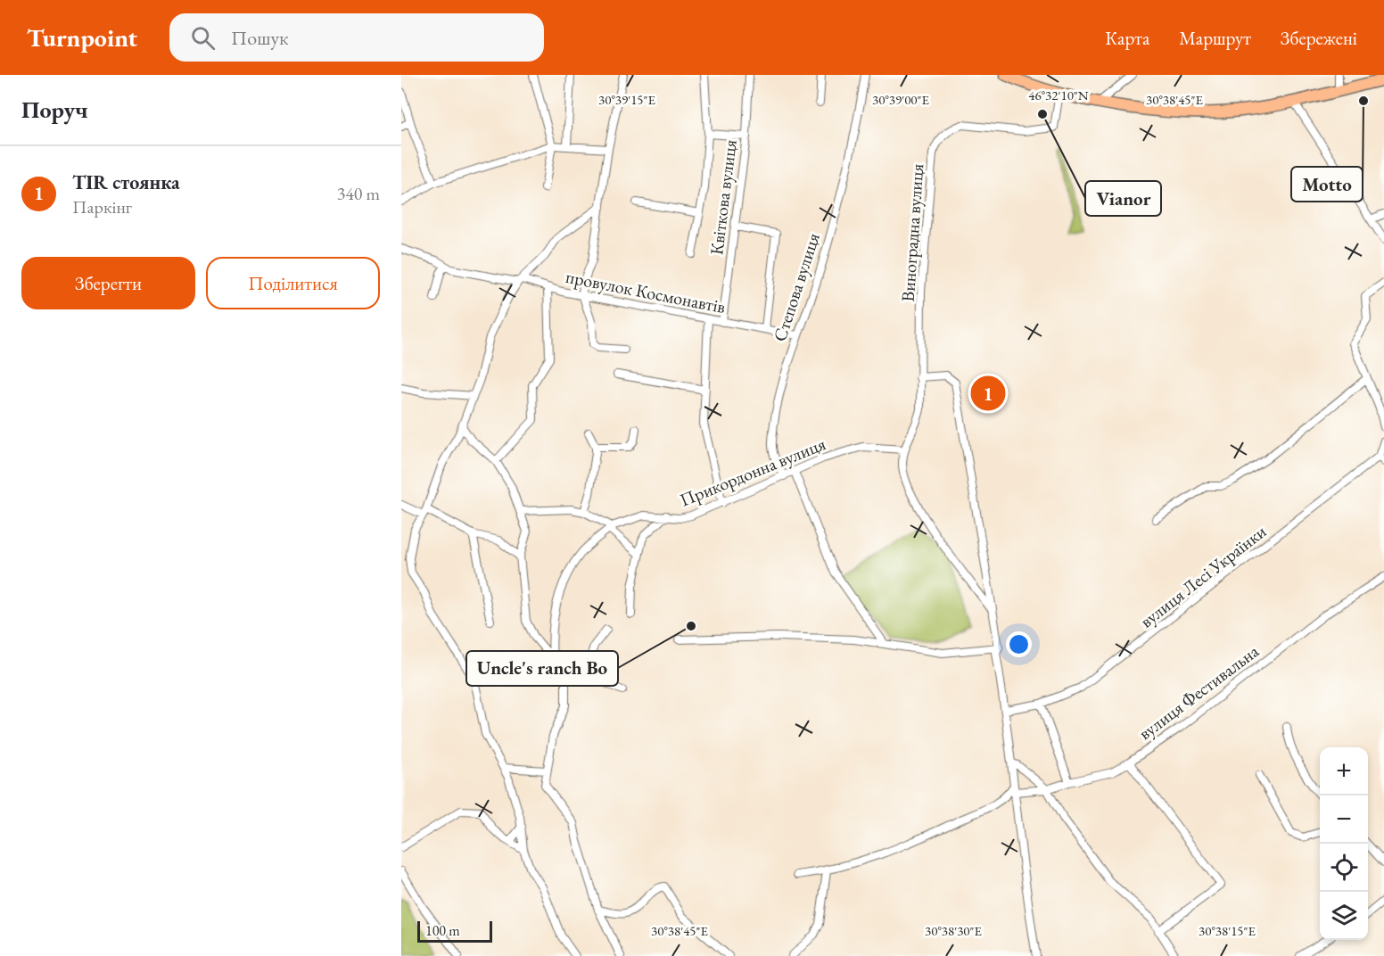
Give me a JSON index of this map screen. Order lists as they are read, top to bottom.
{
  "streets": {
    "street": [
      "Квіткова вулиця",
      "Виноградна вулиця",
      "Степова вулиця",
      "провулок Космонавтів",
      "Прикордонна вулиця",
      "вулиця Лесі Українки",
      "вулиця Фестивальна"
    ]
  },
  "crossings": [
    ["Квіткова вулиця", "провулок Космонавтів"],
    ["Виноградна вулиця", "Прикордонна вулиця"],
    ["Степова вулиця", "провулок Космонавтів"],
    ["Степова вулиця", "Прикордонна вулиця"]
  ],
  "places": ["Motto", "Vianor", "Uncle's ranch Bo"],
  "scale_bar": "100 m",
  "page": {
    "header": "Turnpoint",
    "search": "Пошук",
    "nav": ["Карта", "Маршрут", "Збережені"],
    "heading": "Поруч",
    "list": [
      {
        "mark": "1",
        "name": "TIR стоянка",
        "note": "Паркінг",
        "value": "340 m"
      }
    ],
    "buttons": ["Зберегти", "Поділитися"],
    "pins": "1",
    "map_buttons": ["+", "−"],
    "scale": "100 m"
  },
  "coordinates": [
    "46°32'10\"N",
    "30°39'15\"E",
    "30°39'00\"E",
    "30°38'45\"E",
    "30°38'30\"E",
    "30°38'15\"E"
  ]
}
